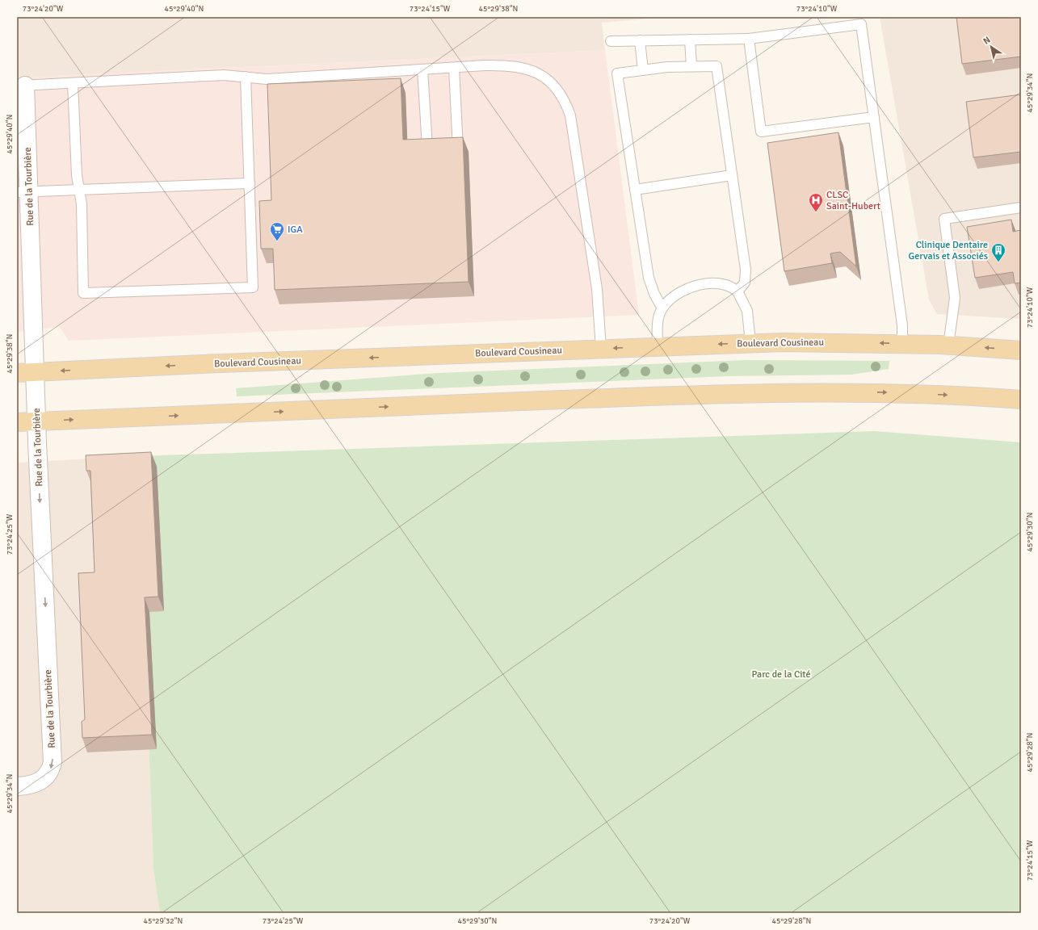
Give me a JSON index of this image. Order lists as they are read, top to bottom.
{
  "streets": {
    "main road": ["Boulevard Cousineau"],
    "street": ["Rue de la Tourbière"]
  },
  "crossings": [
    ["Rue de la Tourbière", "Boulevard Cousineau"]
  ],
  "one_way": ["Rue de la Tourbière"],
  "parks": ["Parc de la Cité"],
  "places": {
    "hospital": ["CLSC Saint-Hubert"],
    "supermarket": ["IGA"],
    "building": ["Clinique Dentaire Gervais et Associés"]
  },
  "north": "top left",
  "coordinates": [
    "73°24'20\"W",
    "45°29'40\"N",
    "73°24'15\"W",
    "45°29'38\"N",
    "73°24'10\"W",
    "45°29'34\"N",
    "45°29'30\"N",
    "73°24'25\"W",
    "45°29'28\"N",
    "45°29'32\"N"
  ]
}
